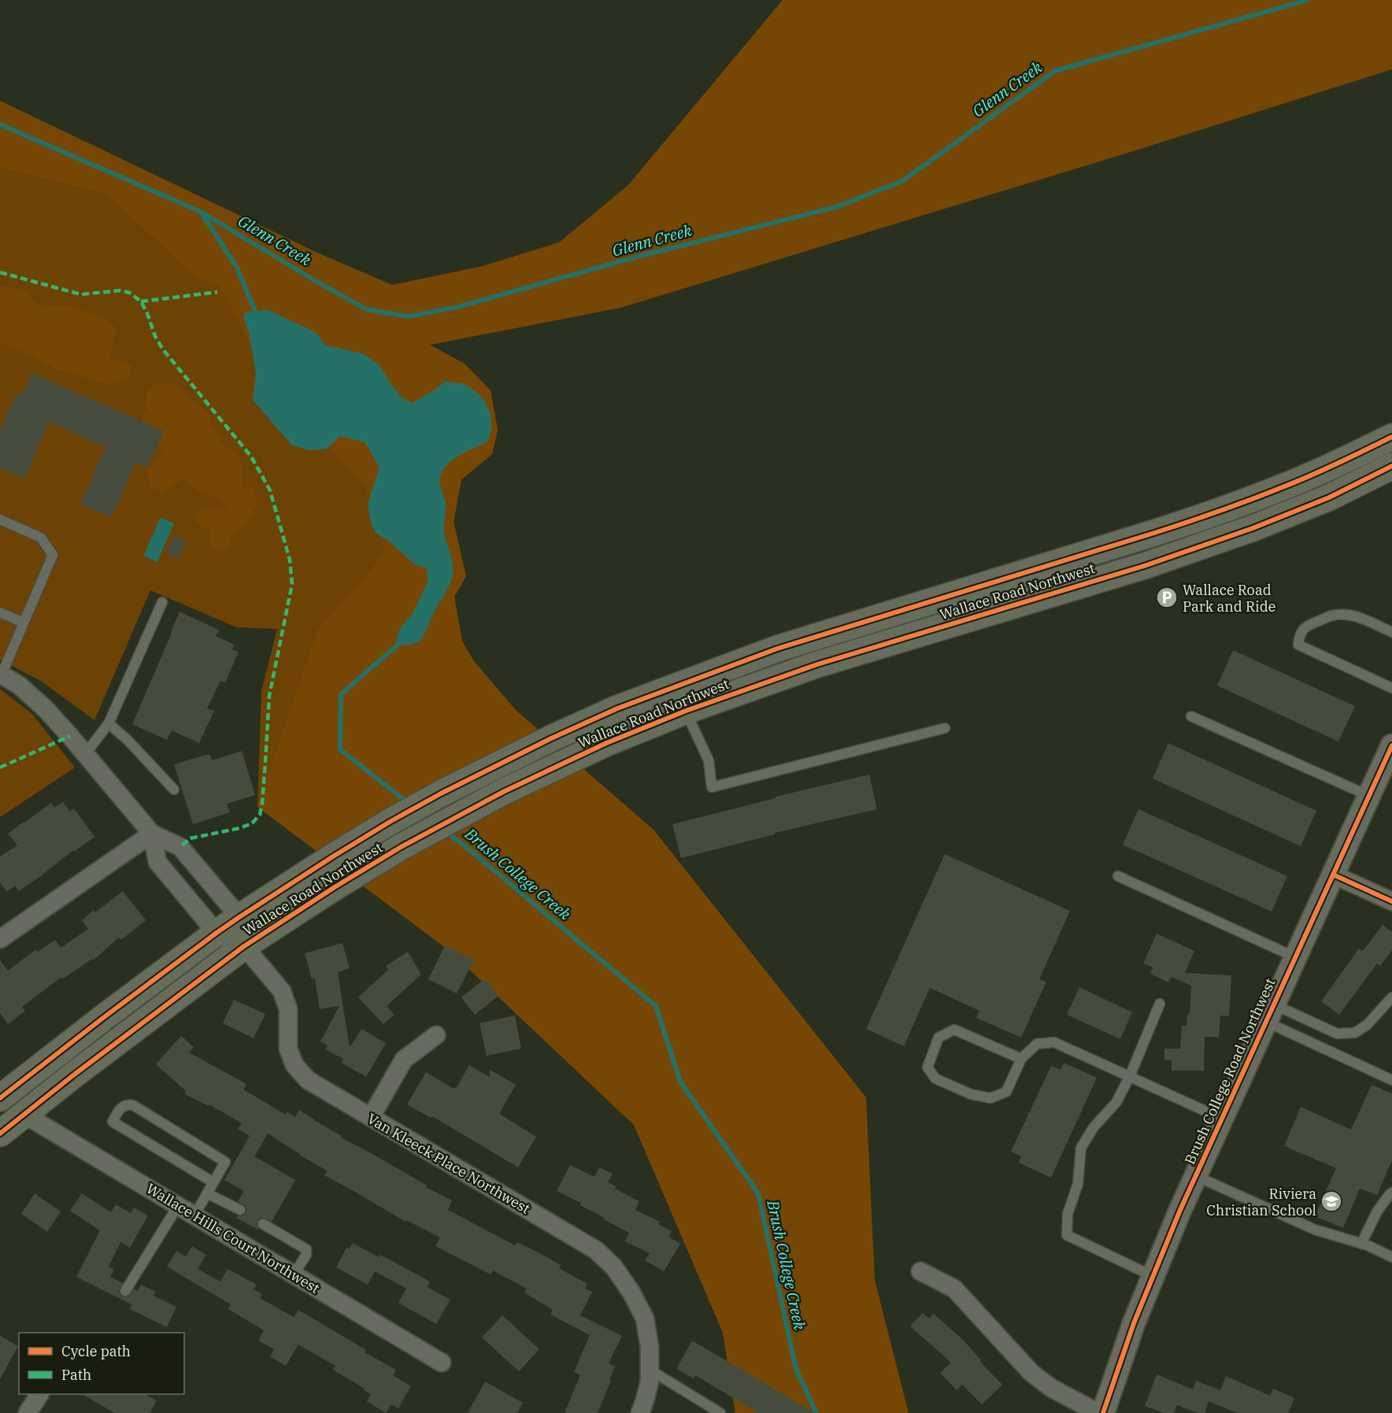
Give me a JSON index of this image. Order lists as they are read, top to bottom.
{
  "streets": {
    "main road": ["Wallace Road Northwest"],
    "street": ["Brush College Road Northwest", "Van Kleeck Place Northwest", "Wallace Hills Court Northwest"]
  },
  "crossings": [
    ["Wallace Road Northwest", "Van Kleeck Place Northwest"],
    ["Wallace Road Northwest", "Wallace Hills Court Northwest"]
  ],
  "water": ["Glenn Creek", "Brush College Creek"],
  "places": {
    "parking": ["Wallace Road Park and Ride"],
    "school or university": ["Riviera Christian School"]
  },
  "legend": ["Cycle path", "Path"]
}
